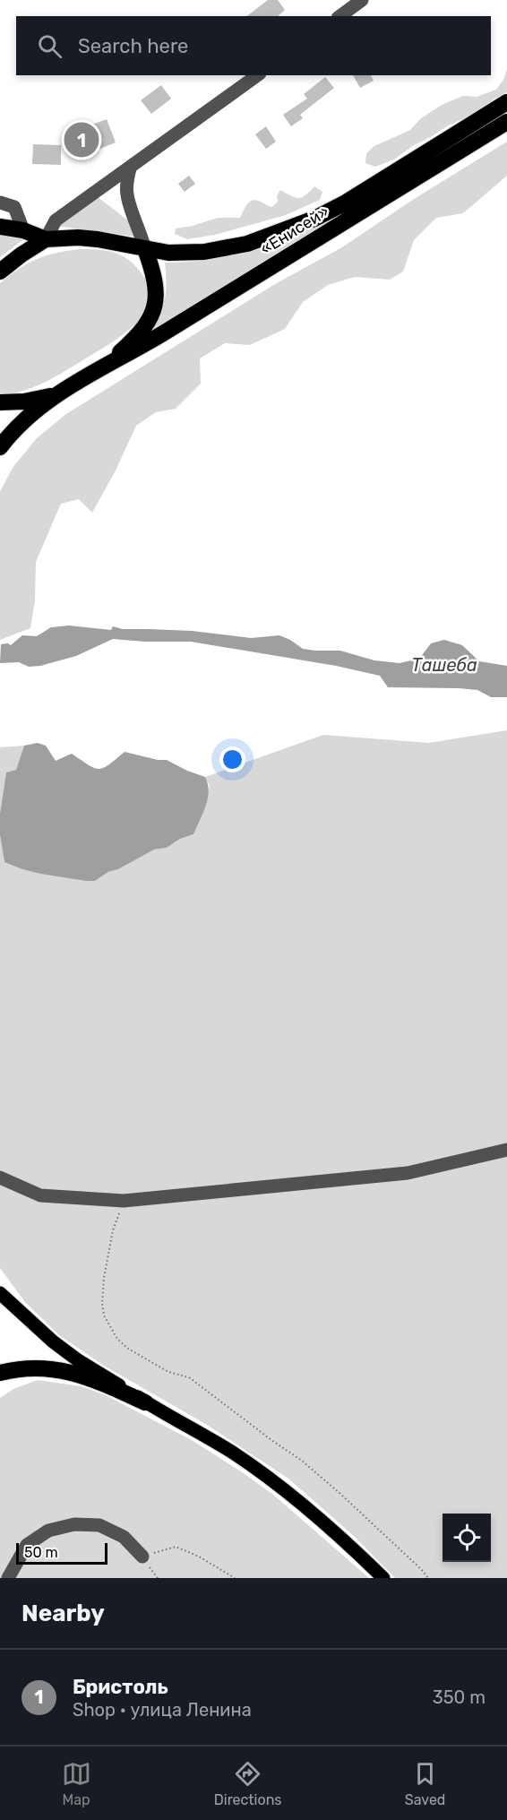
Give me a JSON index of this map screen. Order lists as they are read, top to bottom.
{
  "streets": {
    "highway": ["«Енисей»"]
  },
  "water": ["Ташеба"],
  "scale_bar": "50 m",
  "page": {
    "search": "Search here",
    "pins": "1",
    "scale": "50 m",
    "heading": "Nearby",
    "list": [
      {
        "mark": "1",
        "name": "Бристоль",
        "note": "Shop · улица Ленина",
        "value": "350 m"
      }
    ],
    "nav": ["Map", "Directions", "Saved"]
  }
}
